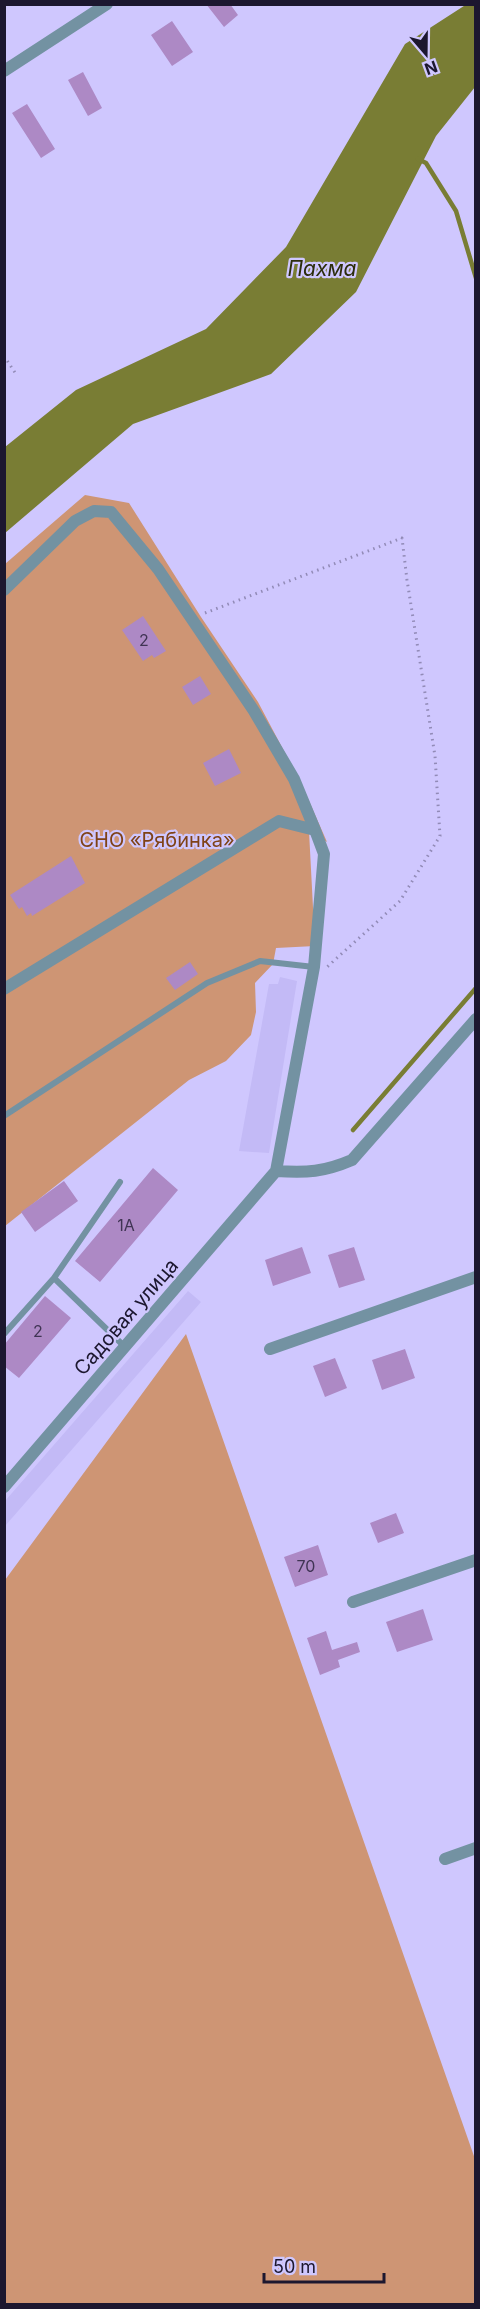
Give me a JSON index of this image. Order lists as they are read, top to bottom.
{
  "streets": {
    "street": ["Садовая улица"]
  },
  "water": ["Пахма"],
  "parks": ["СНО «Рябинка»"],
  "house_numbers": [
    "2",
    "1А",
    "2",
    "70"
  ],
  "scale_bar": "50 m",
  "north": "bottom"
}
